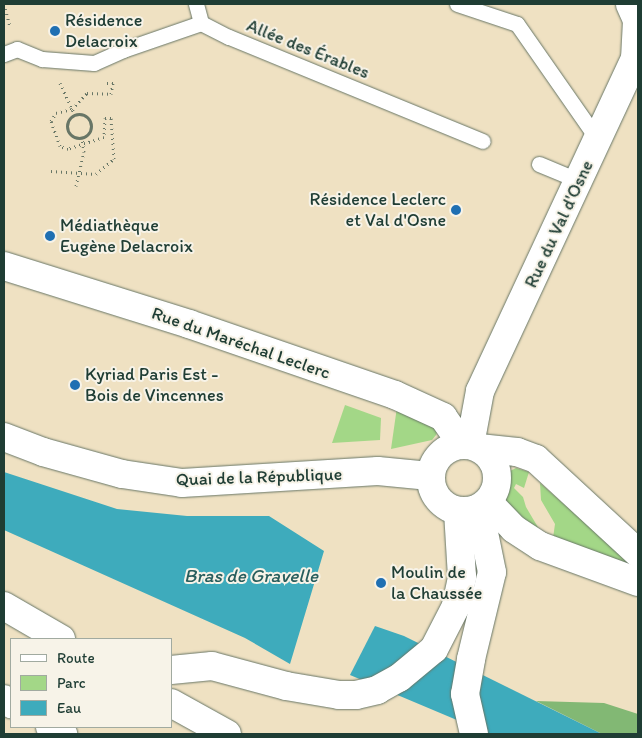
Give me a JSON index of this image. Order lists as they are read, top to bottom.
{
  "streets": {
    "main road": ["Rue du Val d'Osne", "Rue du Maréchal Leclerc", "Quai de la République"],
    "lane": ["Allée des Érables"]
  },
  "crossings": [
    ["Rue du Val d'Osne", "Rue du Maréchal Leclerc"],
    ["Rue du Val d'Osne", "Quai de la République"],
    ["Rue du Maréchal Leclerc", "Quai de la République"]
  ],
  "water": ["Bras de Gravelle"],
  "places": [
    "Résidence Delacroix",
    "Résidence Leclerc et Val d'Osne",
    "Médiathèque Eugène Delacroix",
    "Kyriad Paris Est - Bois de Vincennes",
    "Moulin de la Chaussée"
  ],
  "legend": ["Route", "Parc", "Eau"]
}
